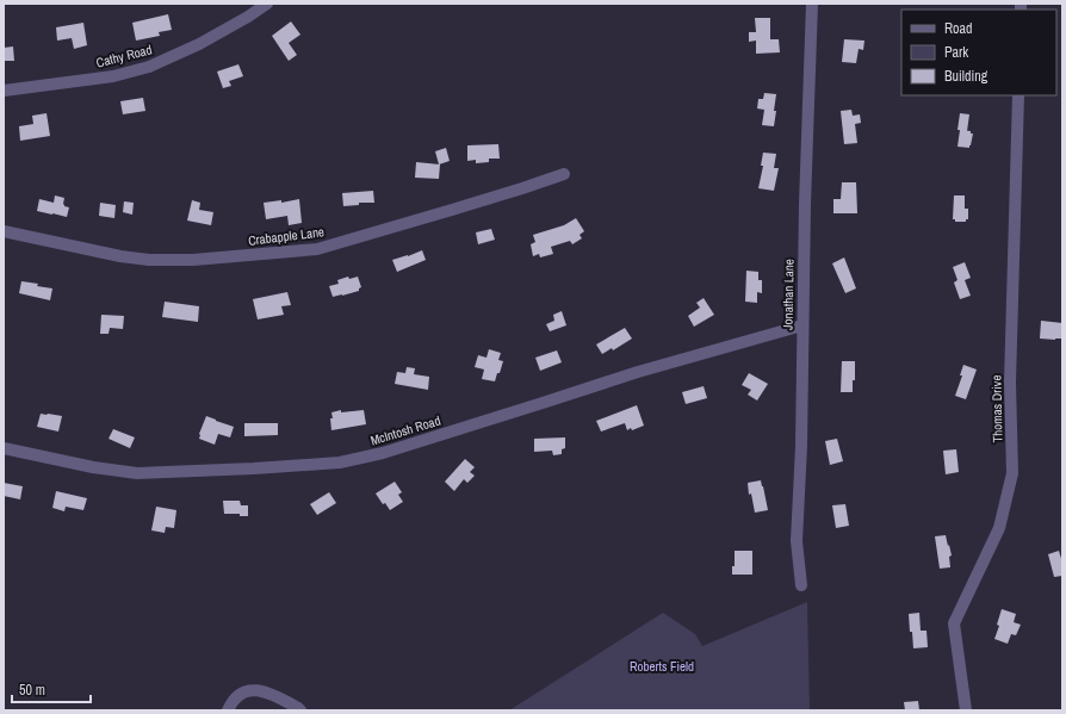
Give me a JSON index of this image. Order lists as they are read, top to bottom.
{
  "streets": {
    "street": [
      "Cathy Road",
      "Crabapple Lane",
      "Jonathan Lane",
      "Thomas Drive",
      "McIntosh Road"
    ]
  },
  "crossings": [
    ["Jonathan Lane", "McIntosh Road"]
  ],
  "parks": ["Roberts Field"],
  "legend": ["Road", "Park", "Building"],
  "scale_bar": "50 m"
}
